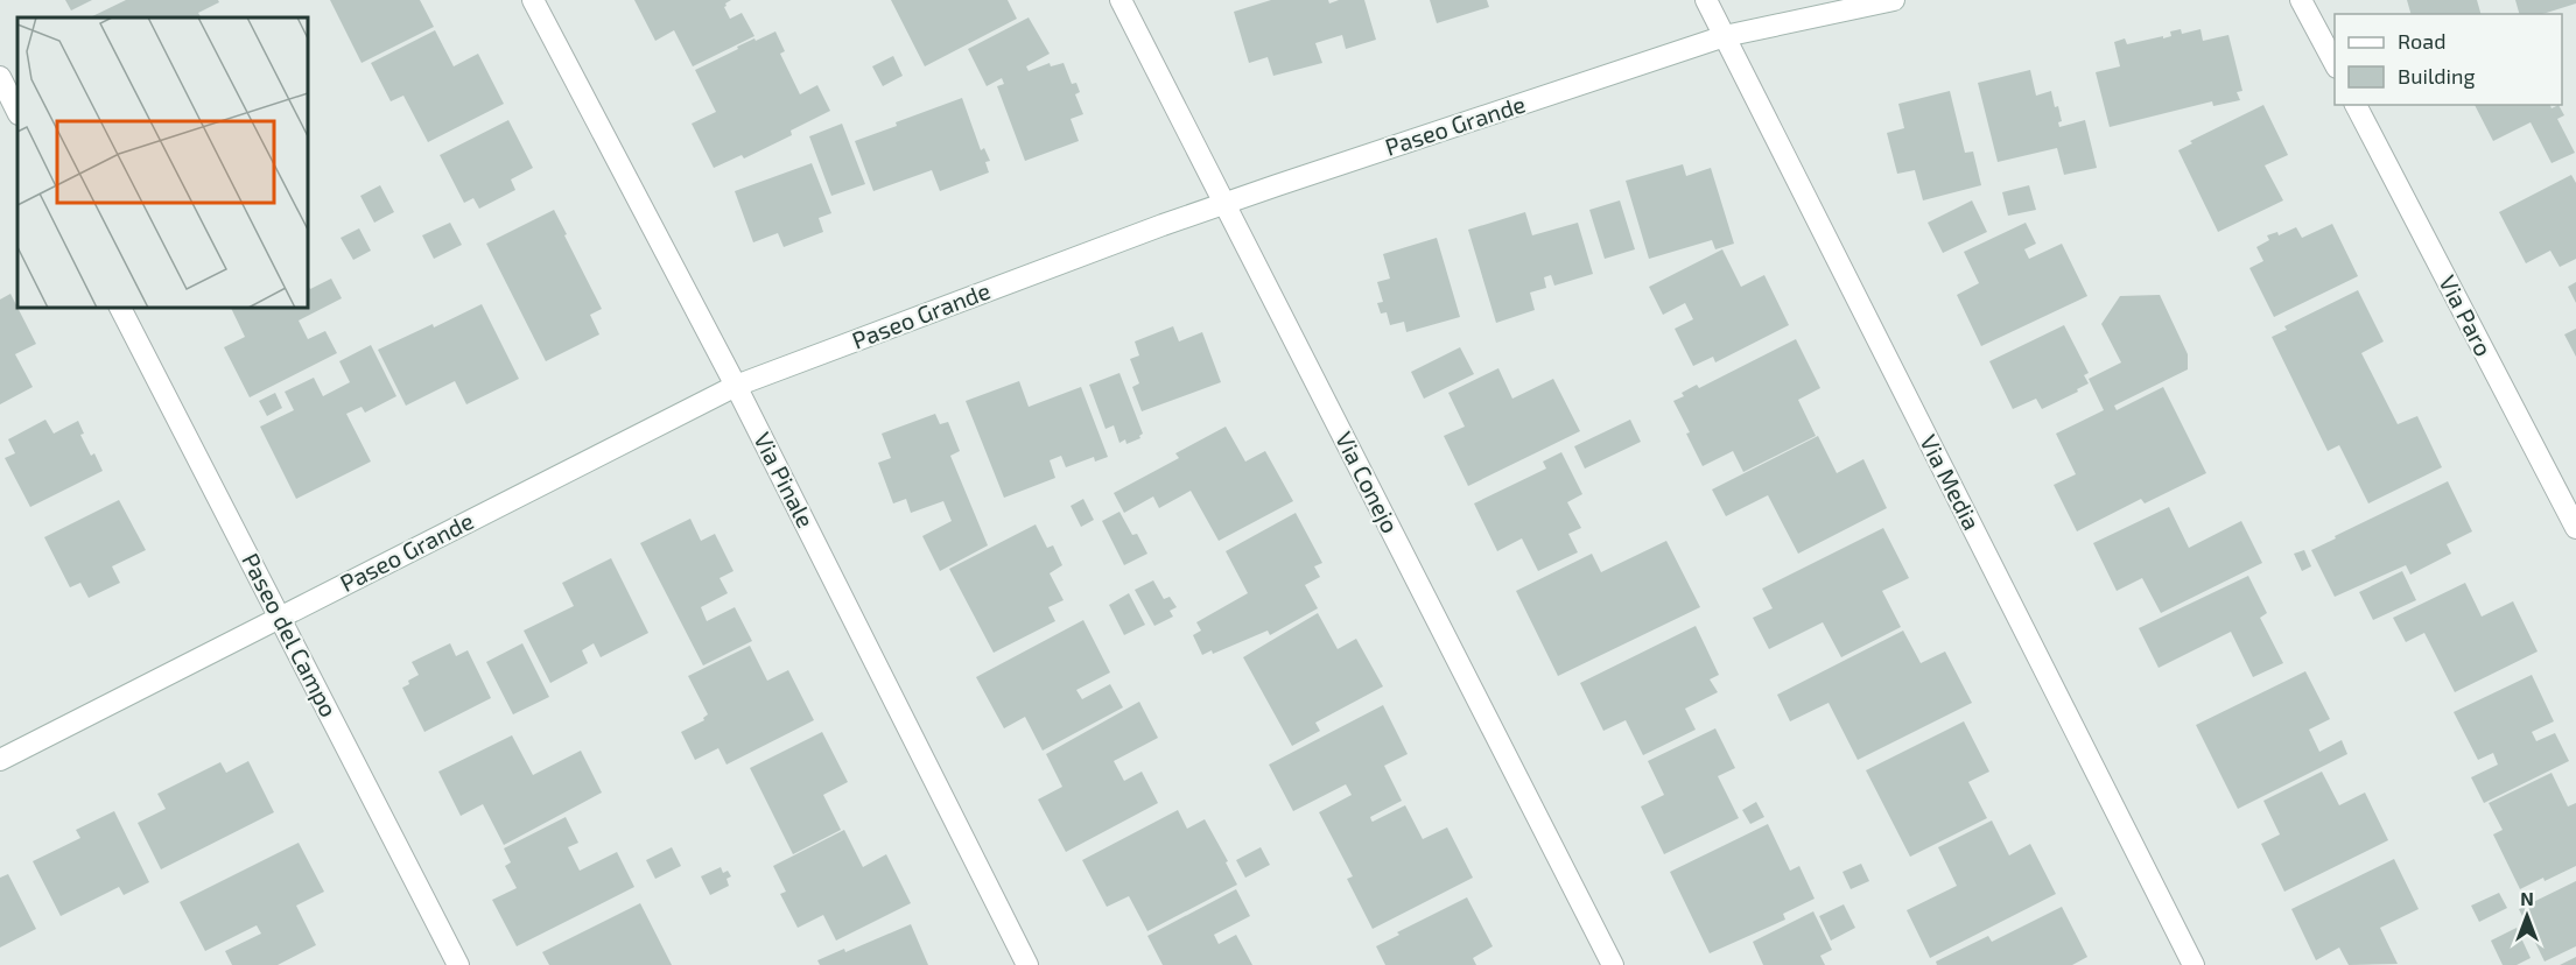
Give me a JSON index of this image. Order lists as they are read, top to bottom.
{
  "streets": {
    "street": [
      "Paseo Grande",
      "Via Paro",
      "Via Pinale",
      "Via Conejo",
      "Via Media",
      "Paseo del Campo"
    ]
  },
  "crossings": [
    ["Paseo Grande", "Via Pinale"],
    ["Paseo Grande", "Via Conejo"],
    ["Paseo Grande", "Via Media"],
    ["Paseo Grande", "Paseo del Campo"]
  ],
  "legend": ["Road", "Building"],
  "north": "top"
}
